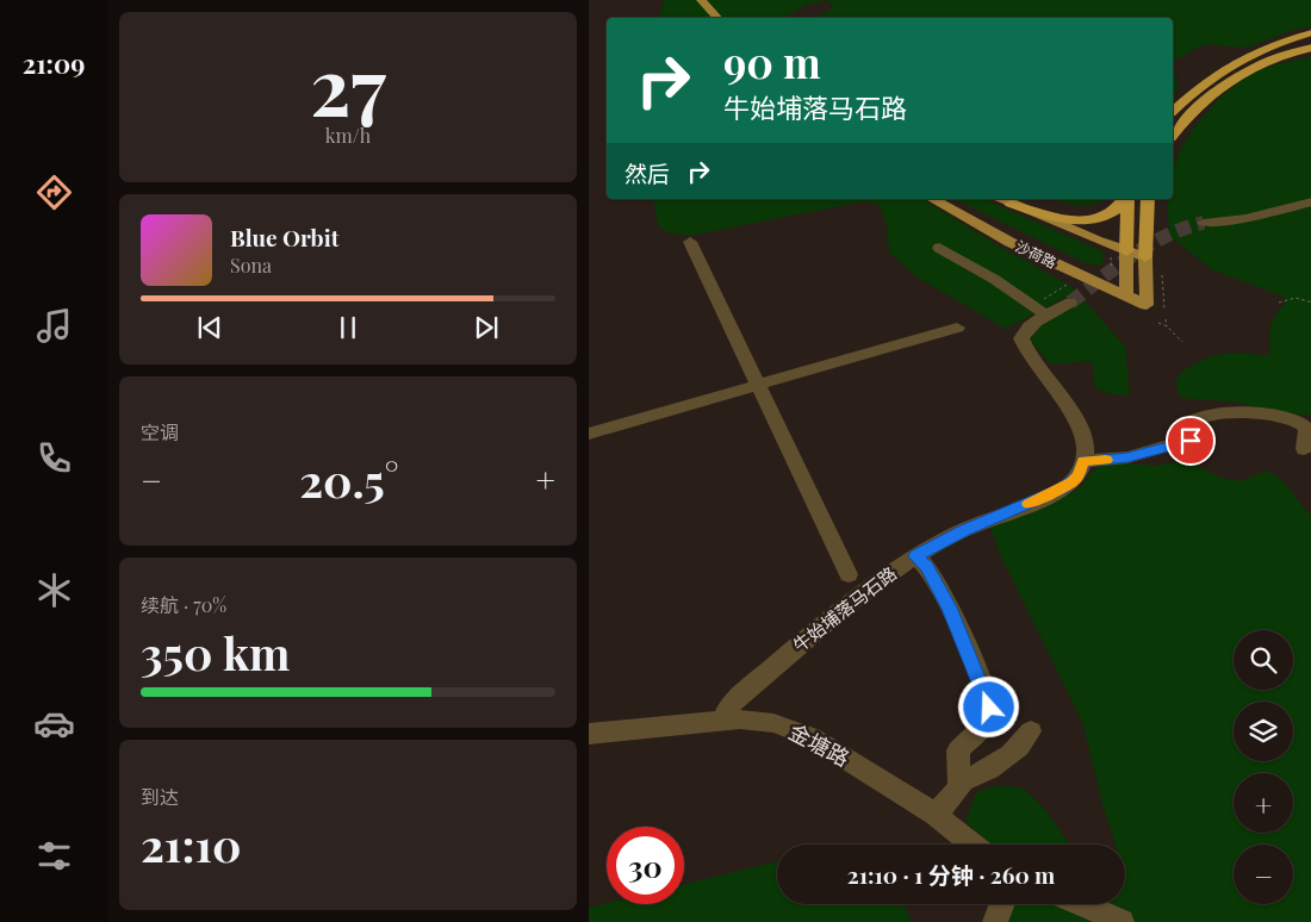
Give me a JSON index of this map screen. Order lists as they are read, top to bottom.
{
  "streets": {
    "main road": ["沙荷路"],
    "street": ["牛始埔落马石路", "金塘路"]
  },
  "crossings": [
    ["牛始埔落马石路", "金塘路"]
  ],
  "page": {
    "tabs": "21:09",
    "tile": [
      ["27", "km/h"],
      "空调",
      ["续航 · 70%", "350 km"],
      ["到达", "21:10"]
    ],
    "turn": ["90 m", "牛始埔落马石路"],
    "then": "然后",
    "song": ["Blue Orbit", "Sona"],
    "heat": ["−", "20.5°", "+"],
    "map_buttons": ["+", "−"],
    "limit": "30",
    "trip": "21:10 · 1 分钟 · 260 m"
  }
}
